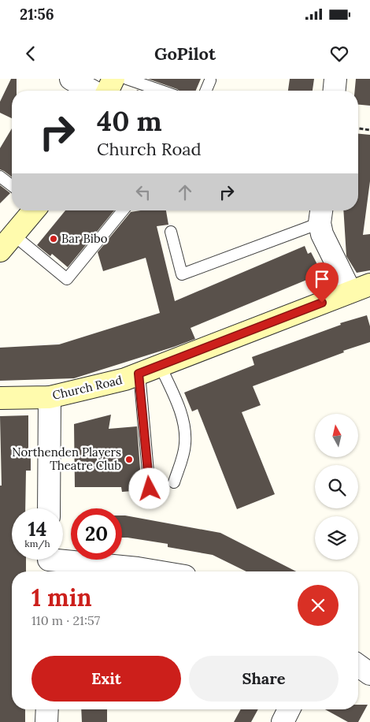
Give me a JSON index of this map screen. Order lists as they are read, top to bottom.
{
  "streets": {
    "main road": ["Church Road"]
  },
  "places": ["Bar Bibo", "Northenden Players Theatre Club"],
  "north": "top",
  "page": {
    "status": "21:56",
    "header": "GoPilot",
    "turn": ["40 m", "Church Road"],
    "speed": "14 km/h",
    "limit": "20",
    "heading": ["1 min", "110 m · 21:57"],
    "buttons": ["Exit", "Share"]
  }
}
